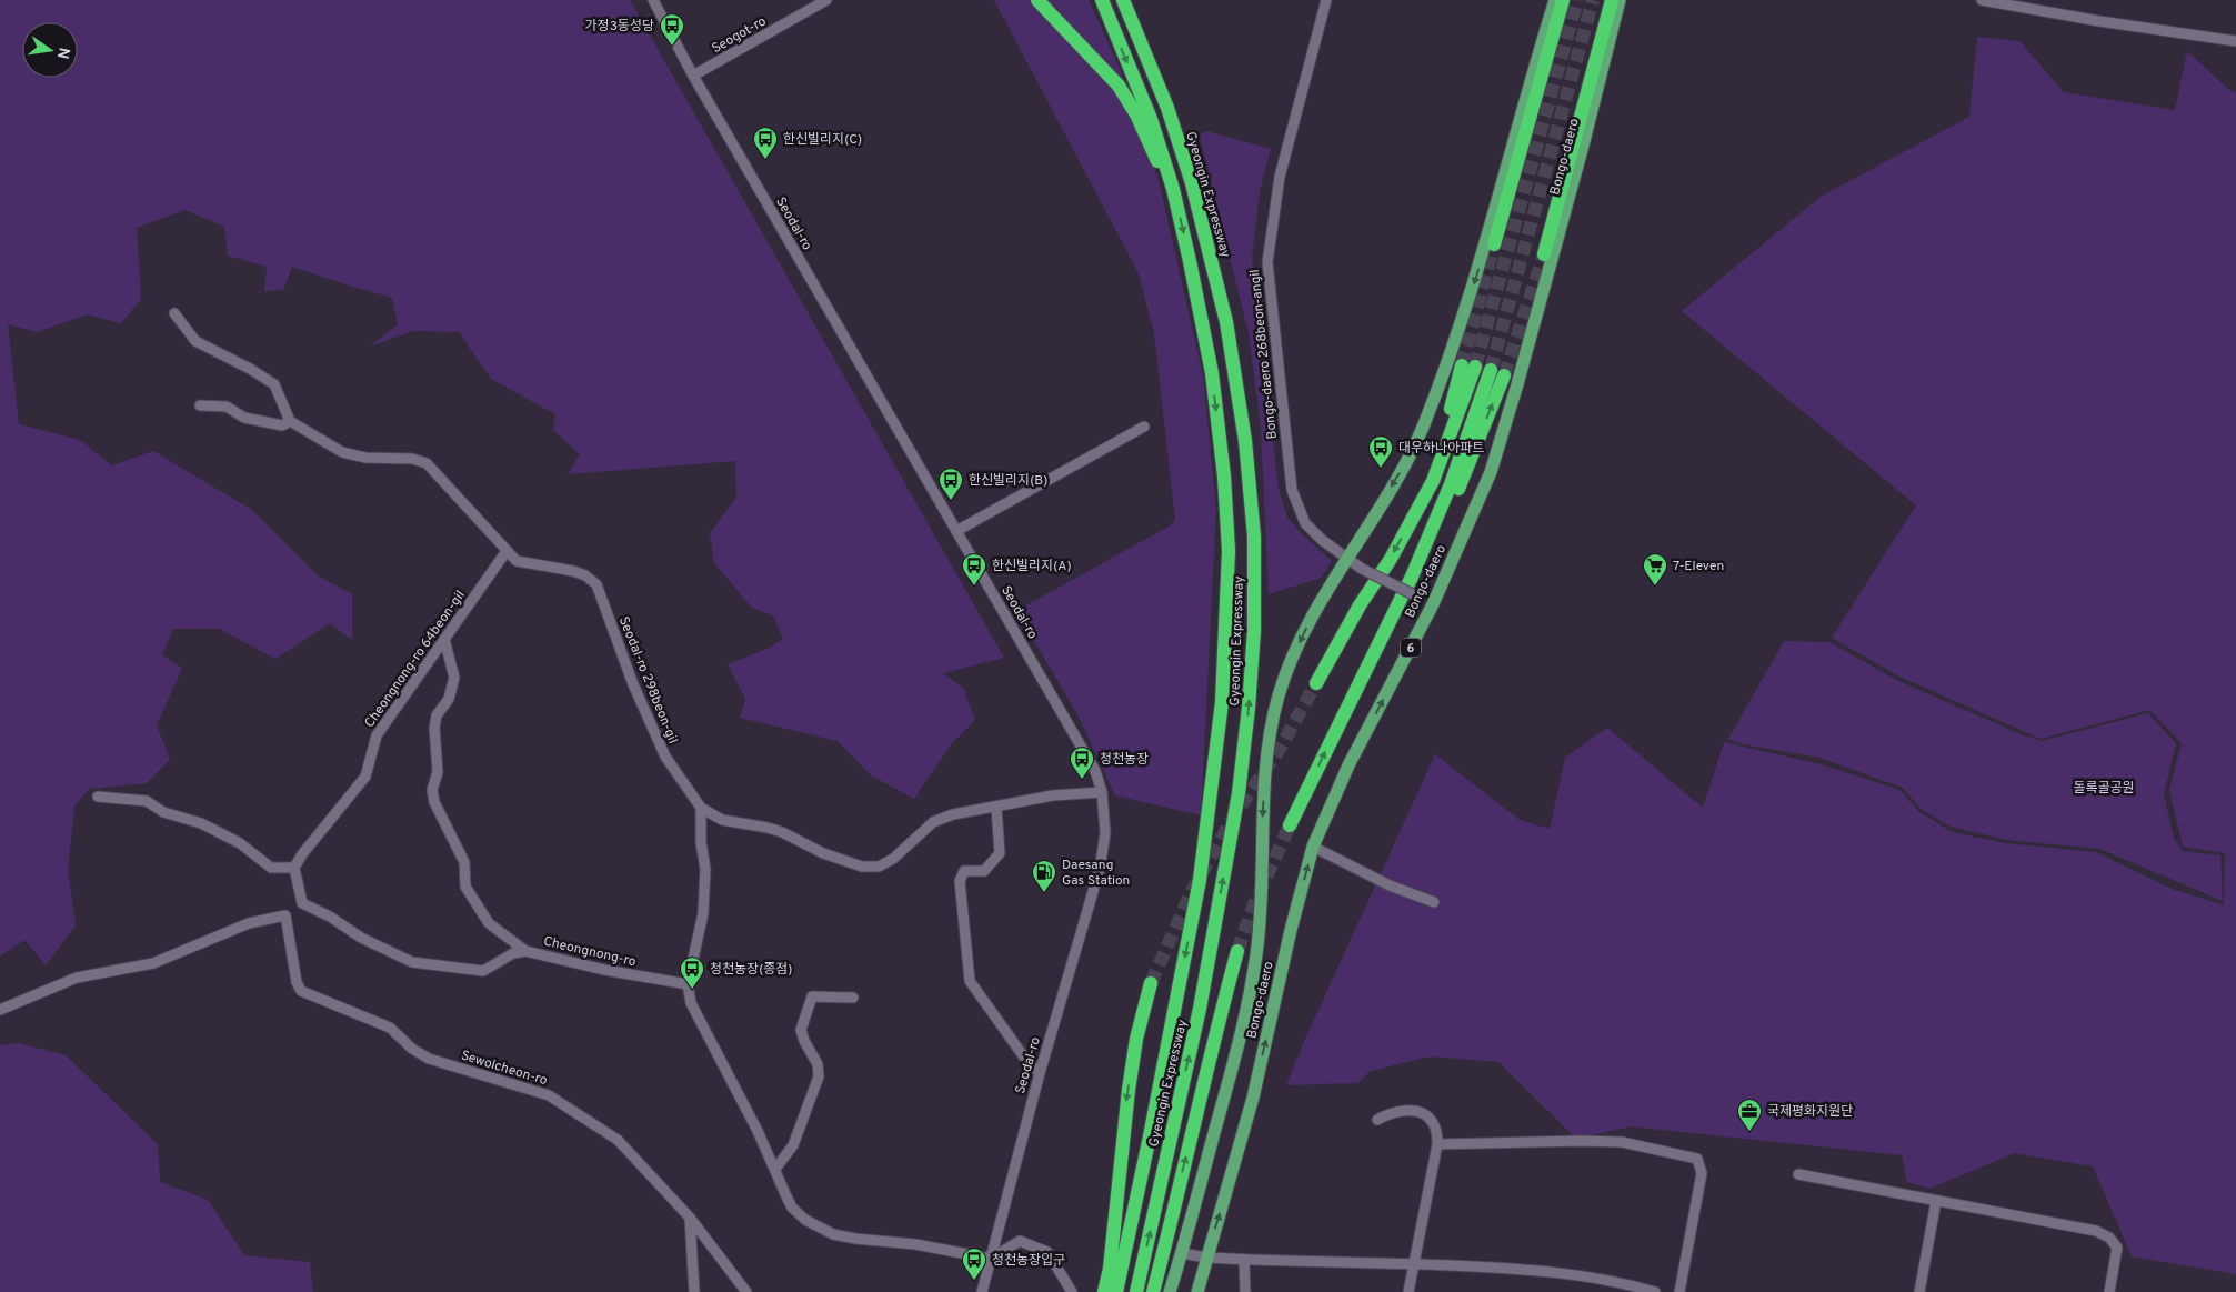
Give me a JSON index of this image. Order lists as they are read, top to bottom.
{
  "streets": {
    "highway": ["Bongo-daero", "Gyeongin Expressway"],
    "main road": ["6"],
    "street": [
      "Seogot-ro",
      "Seodal-ro",
      "Bongo-daero 268beon-angil",
      "Cheongnong-ro 64beon-gil",
      "Seodal-ro 298beon-gil",
      "Cheongnong-ro",
      "Sewolcheon-ro"
    ]
  },
  "crossings": [
    ["Seogot-ro", "Seodal-ro"],
    ["Bongo-daero", "Bongo-daero 268beon-angil"],
    ["Seodal-ro", "Seodal-ro 298beon-gil"],
    ["Cheongnong-ro 64beon-gil", "Seodal-ro 298beon-gil"]
  ],
  "parks": ["돌록골공원"],
  "places": {
    "bus stop": [
      "가정3동성당",
      "한신빌리지(C)",
      "대우하나아파트",
      "한신빌리지(B)",
      "한신빌리지(A)",
      "청천농장",
      "청천농장(종점)",
      "청천농장입구"
    ],
    "supermarket": ["7-Eleven"],
    "fuel station": ["Daesang Gas Station"],
    "office": ["국제평화지원단"]
  },
  "north": "right"
}
